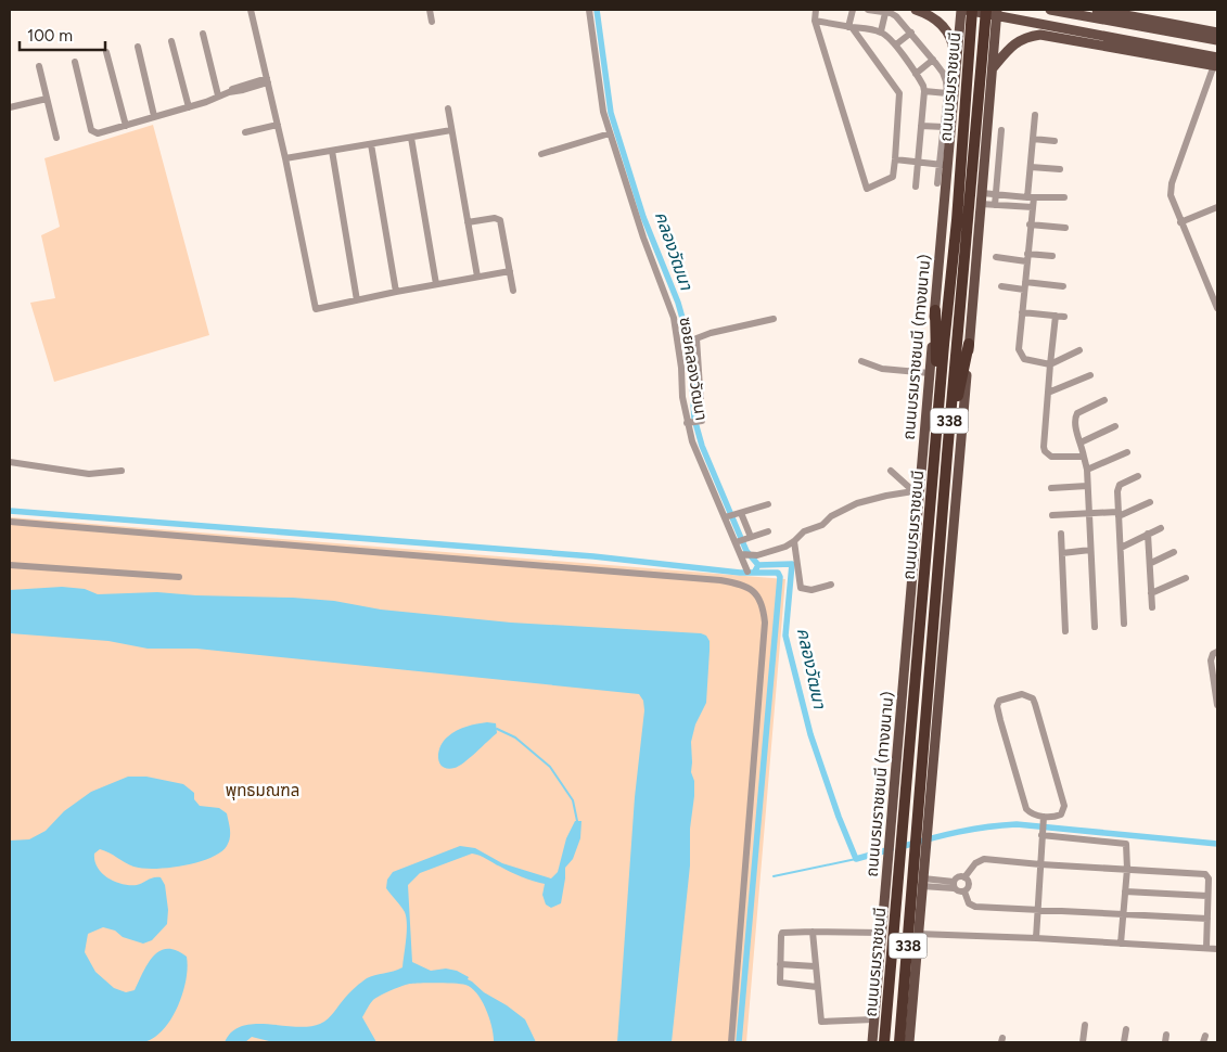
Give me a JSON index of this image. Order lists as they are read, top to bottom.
{
  "streets": {
    "highway": ["ถนนบรมราชชนนี", "338"],
    "main road": ["ถนนบรมราชชนนี (ทางขนาน)"],
    "street": ["ซอยคลองวัฒนา"]
  },
  "crossings": [
    ["ถนนบรมราชชนนี", "338"]
  ],
  "water": ["คลองวัฒนา"],
  "parks": ["พุทธมณฑล"],
  "scale_bar": "100 m"
}
